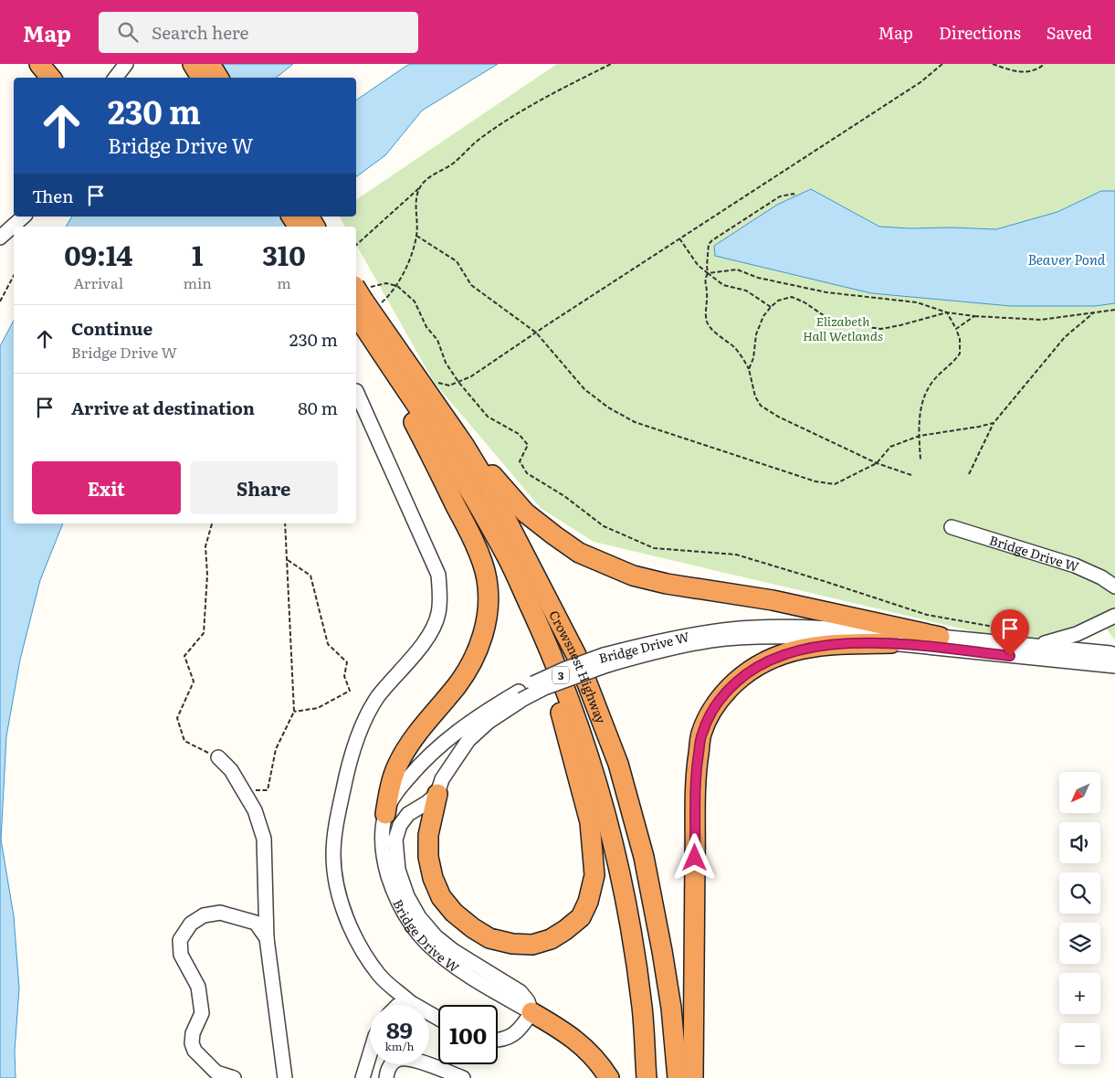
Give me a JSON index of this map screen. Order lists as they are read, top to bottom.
{
  "streets": {
    "highway": ["Crowsnest Highway", "3"],
    "street": ["Bridge Drive W"]
  },
  "water": ["Beaver Pond"],
  "parks": ["Elizabeth Hall Wetlands"],
  "north": "bottom left",
  "page": {
    "header": "Map",
    "search": "Search here",
    "nav": ["Map", "Directions", "Saved"],
    "turn": ["230 m", "Bridge Drive W"],
    "then": "Then",
    "eta": [
      "09:14",
      "Arrival",
      "1",
      "min",
      "310",
      "m"
    ],
    "list": [
      {
        "name": "Continue",
        "note": "Bridge Drive W",
        "value": "230 m"
      },
      {
        "name": "Arrive at destination",
        "value": "80 m"
      }
    ],
    "buttons": ["Exit", "Share"],
    "map_buttons": ["+", "−"],
    "speed": "89 km/h",
    "limit": "100"
  }
}
